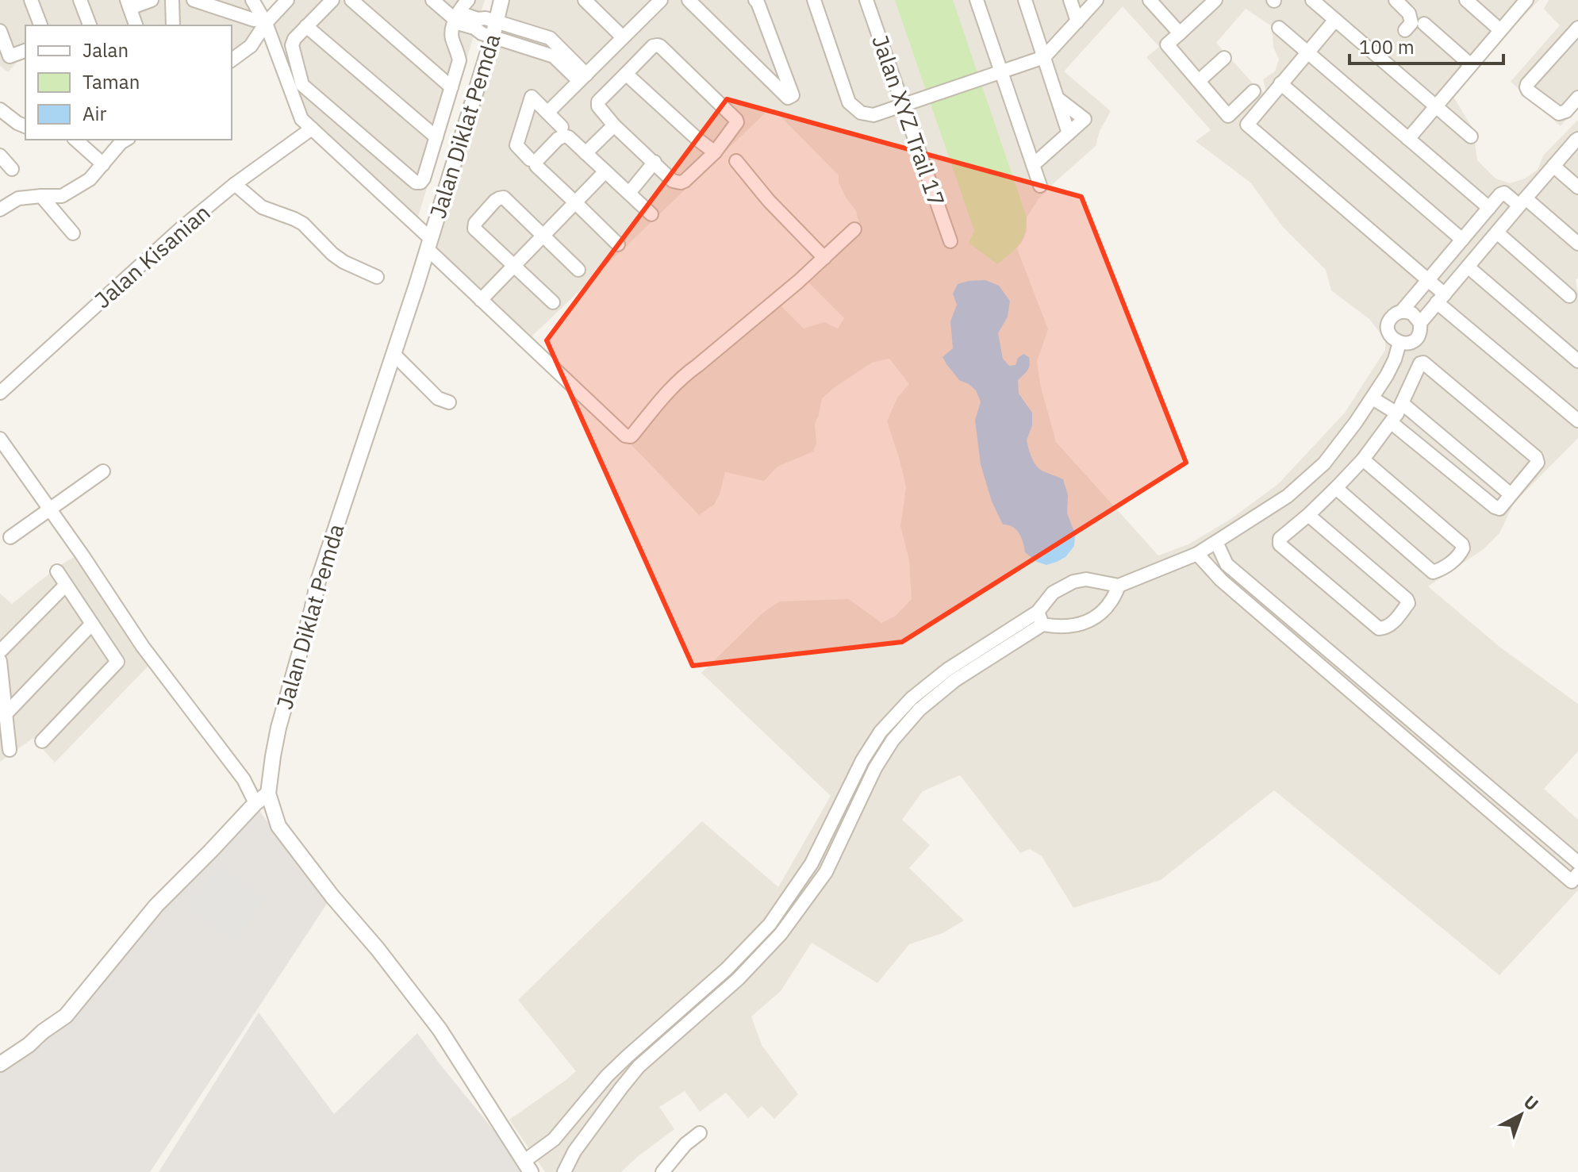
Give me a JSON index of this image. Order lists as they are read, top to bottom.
{
  "streets": {
    "street": ["Jalan XYZ Trail 17", "Jalan Diklat Pemda", "Jalan Kisanian"]
  },
  "legend": ["Jalan", "Taman", "Air"],
  "scale_bar": "100 m",
  "north": "top right"
}
